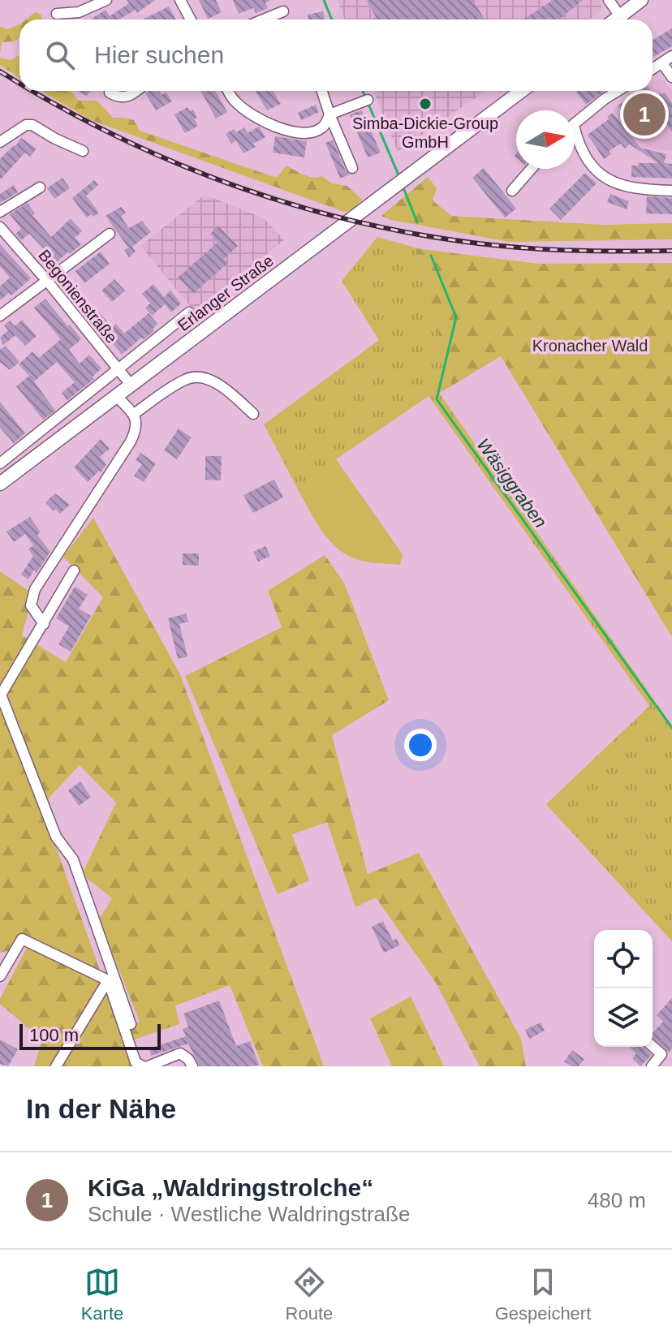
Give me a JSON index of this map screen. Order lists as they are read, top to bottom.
{
  "streets": {
    "main road": ["Erlanger Straße"],
    "street": ["Begonienstraße"]
  },
  "crossings": [
    ["Erlanger Straße", "Begonienstraße"]
  ],
  "water": ["Wäsiggraben"],
  "parks": ["Kronacher Wald"],
  "places": ["Simba-Dickie-Group GmbH"],
  "scale_bar": "100 m",
  "north": "right",
  "page": {
    "search": "Hier suchen",
    "pins": "1",
    "scale": "100 m",
    "heading": "In der Nähe",
    "list": [
      {
        "mark": "1",
        "name": "KiGa „Waldringstrolche“",
        "note": "Schule · Westliche Waldringstraße",
        "value": "480 m"
      }
    ],
    "nav": ["Karte", "Route", "Gespeichert"]
  }
}
